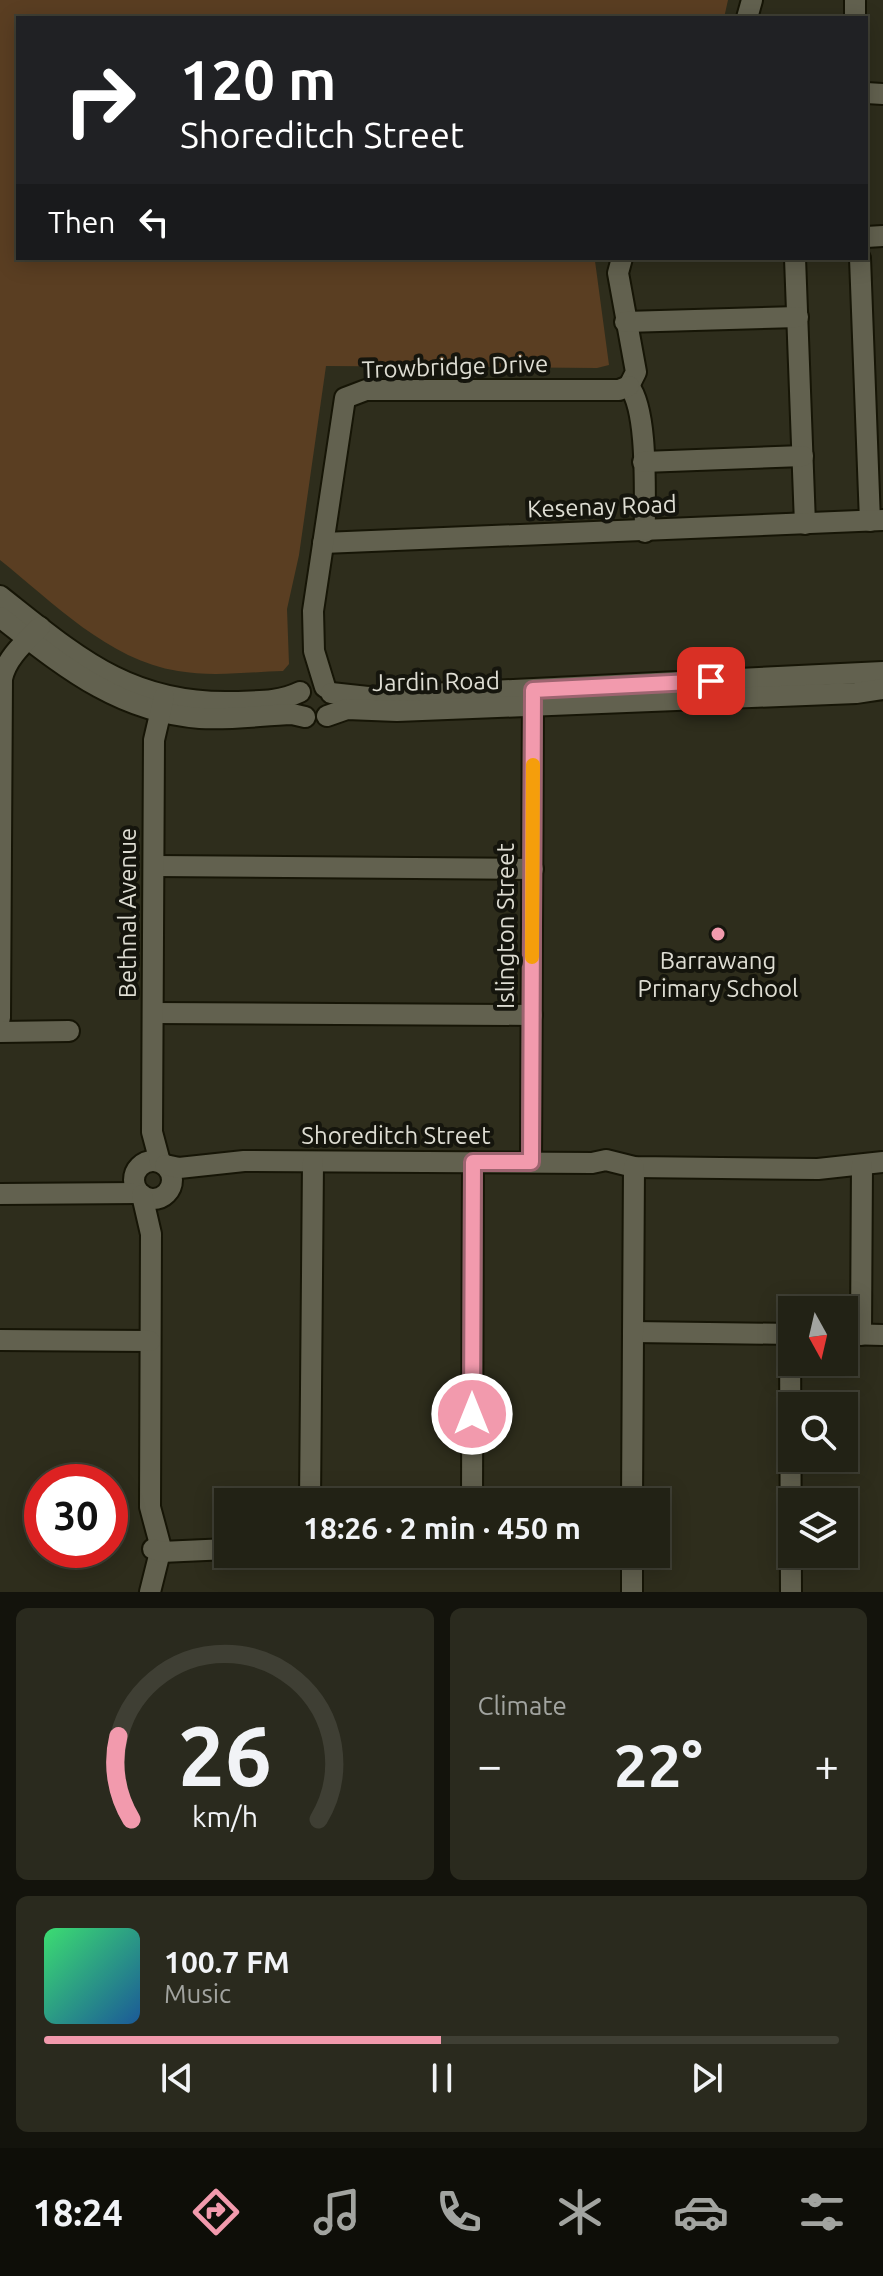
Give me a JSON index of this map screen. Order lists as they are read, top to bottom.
{
  "streets": {
    "street": [
      "Trowbridge Drive",
      "Kesenay Road",
      "Jardin Road",
      "Bethnal Avenue",
      "Islington Street",
      "Shoreditch Street"
    ]
  },
  "crossings": [
    ["Trowbridge Drive", "Kesenay Road"],
    ["Trowbridge Drive", "Jardin Road"],
    ["Jardin Road", "Bethnal Avenue"],
    ["Jardin Road", "Islington Street"],
    ["Bethnal Avenue", "Shoreditch Street"],
    ["Islington Street", "Shoreditch Street"]
  ],
  "places": ["Barrawang Primary School"],
  "north": "bottom",
  "page": {
    "turn": ["120 m", "Shoreditch Street"],
    "then": "Then",
    "limit": "30",
    "trip": "18:26 · 2 min · 450 m",
    "tile": "Climate",
    "heat": ["−", "22°", "+"],
    "song": ["100.7 FM", "Music"],
    "tabs": "18:24",
    "gauge": ["26", "km/h"]
  }
}
